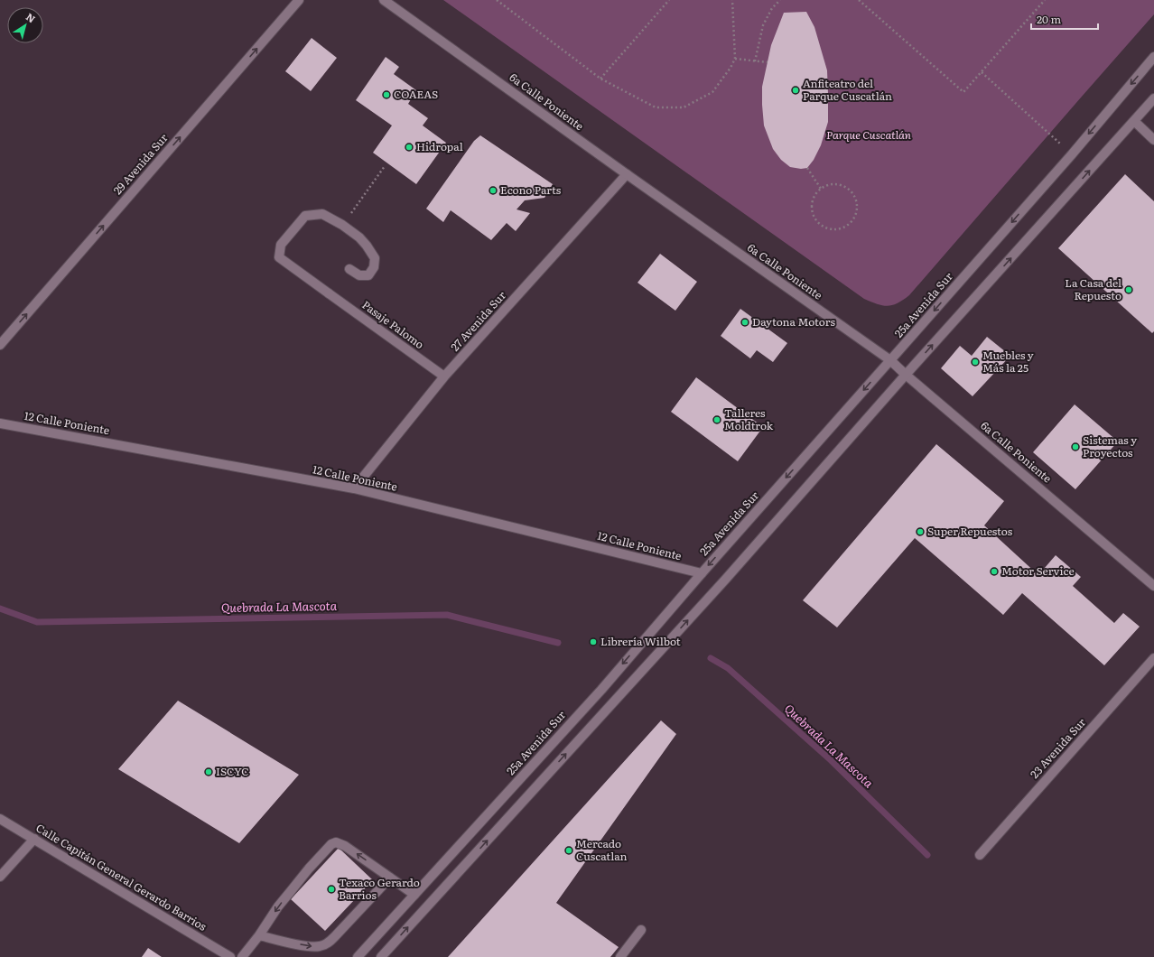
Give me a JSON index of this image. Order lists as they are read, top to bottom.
{
  "streets": {
    "street": [
      "6a Calle Poniente",
      "29 Avenida Sur",
      "25a Avenida Sur",
      "27 Avenida Sur",
      "Pasaje Palomo",
      "12 Calle Poniente",
      "23 Avenida Sur",
      "Calle Capitán General Gerardo Barrios"
    ]
  },
  "crossings": [
    ["6a Calle Poniente", "25a Avenida Sur"],
    ["6a Calle Poniente", "27 Avenida Sur"],
    ["25a Avenida Sur", "12 Calle Poniente"],
    ["27 Avenida Sur", "Pasaje Palomo"],
    ["27 Avenida Sur", "12 Calle Poniente"]
  ],
  "one_way": ["29 Avenida Sur"],
  "water": ["Quebrada La Mascota"],
  "parks": ["Parque Cuscatlán"],
  "places": [
    "Anfiteatro del Parque Cuscatlán",
    "COAEAS",
    "Hidropal",
    "Econo Parts",
    "La Casa del Repuesto",
    "Daytona Motors",
    "Muebles y Más la 25",
    "Talleres Moldtrok",
    "Sistemas y Proyectos",
    "Super Repuestos",
    "Motor Service",
    "Librería Wilbot",
    "ISCYC",
    "Mercado Cuscatlan",
    "Texaco Gerardo Barrios"
  ],
  "scale_bar": "20 m",
  "north": "top right"
}
